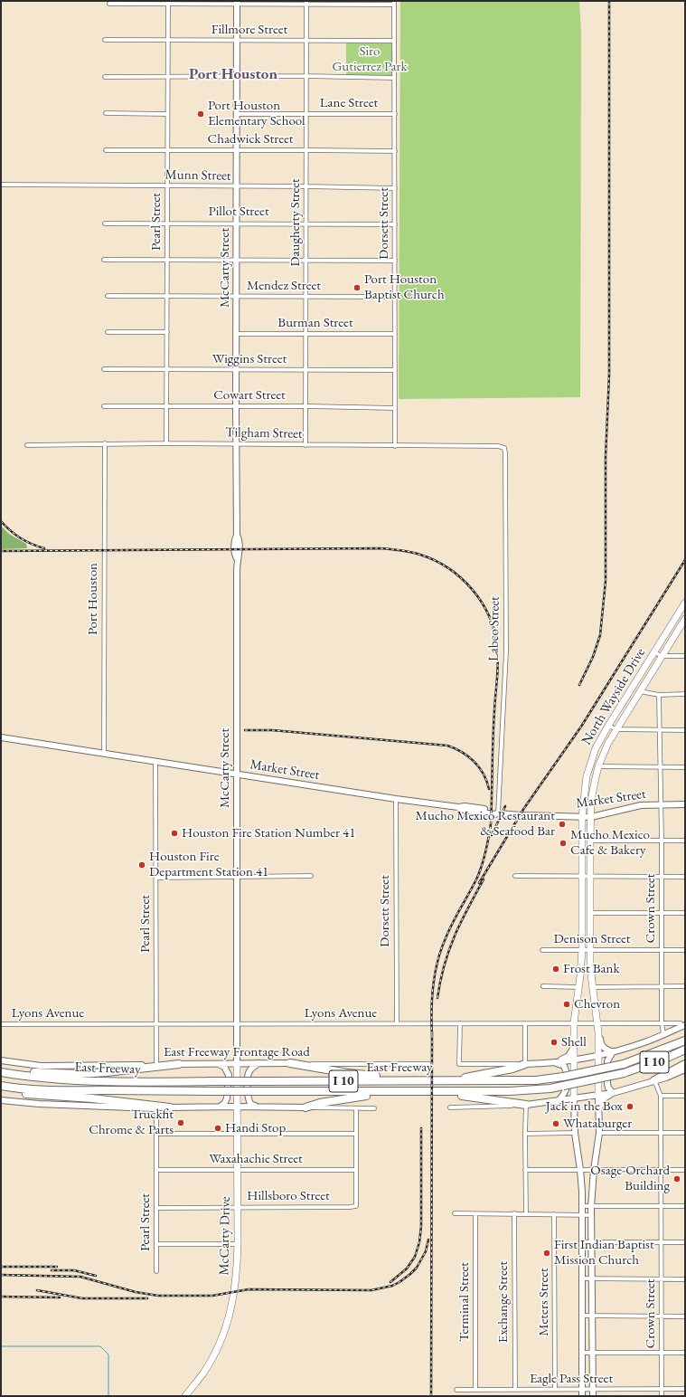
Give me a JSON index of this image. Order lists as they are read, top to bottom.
{
  "streets": {
    "highway": ["I 10", "East Freeway"],
    "main road": [
      "McCarty Street",
      "North Wayside Drive",
      "Market Street",
      "East Freeway Frontage Road",
      "McCarty Drive"
    ],
    "street": [
      "Fillmore Street",
      "Lane Street",
      "Chadwick Street",
      "Munn Street",
      "Pillot Street",
      "Pearl Street",
      "Daugherty Street",
      "Dorsett Street",
      "Mendez Street",
      "Burman Street",
      "Wiggins Street",
      "Cowart Street",
      "Tilgham Street",
      "Port Houston",
      "Labco Street",
      "Crown Street",
      "Denison Street",
      "Lyons Avenue",
      "Waxahachie Street",
      "Hillsboro Street",
      "Terminal Street",
      "Exchange Street",
      "Meters Street",
      "Eagle Pass Street"
    ]
  },
  "crossings": [
    ["Fillmore Street", "Pearl Street"],
    ["Fillmore Street", "Daugherty Street"],
    ["Fillmore Street", "Dorsett Street"],
    ["Fillmore Street", "McCarty Street"],
    ["Lane Street", "Daugherty Street"],
    ["Lane Street", "Dorsett Street"],
    ["Lane Street", "McCarty Street"],
    ["Chadwick Street", "Pearl Street"],
    ["Chadwick Street", "Daugherty Street"],
    ["Chadwick Street", "Dorsett Street"],
    ["Chadwick Street", "McCarty Street"],
    ["Munn Street", "Pearl Street"],
    ["Munn Street", "Daugherty Street"],
    ["Munn Street", "Dorsett Street"],
    ["Munn Street", "McCarty Street"],
    ["Pillot Street", "Pearl Street"],
    ["Pillot Street", "Daugherty Street"],
    ["Pillot Street", "Dorsett Street"],
    ["Pillot Street", "McCarty Street"],
    ["Pearl Street", "Mendez Street"],
    ["Pearl Street", "Wiggins Street"],
    ["Pearl Street", "Cowart Street"],
    ["Pearl Street", "Tilgham Street"],
    ["Pearl Street", "Market Street"],
    ["Pearl Street", "Lyons Avenue"],
    ["Pearl Street", "East Freeway Frontage Road"],
    ["Pearl Street", "Waxahachie Street"],
    ["Pearl Street", "Hillsboro Street"],
    ["Daugherty Street", "Mendez Street"],
    ["Daugherty Street", "Burman Street"],
    ["Daugherty Street", "Wiggins Street"],
    ["Daugherty Street", "Cowart Street"],
    ["Daugherty Street", "Tilgham Street"],
    ["Dorsett Street", "Mendez Street"],
    ["Dorsett Street", "Burman Street"],
    ["Dorsett Street", "Wiggins Street"],
    ["Dorsett Street", "Cowart Street"],
    ["Dorsett Street", "Tilgham Street"],
    ["Dorsett Street", "Market Street"],
    ["Dorsett Street", "Lyons Avenue"],
    ["McCarty Street", "Mendez Street"],
    ["McCarty Street", "Burman Street"],
    ["McCarty Street", "Wiggins Street"],
    ["McCarty Street", "Cowart Street"],
    ["McCarty Street", "Tilgham Street"],
    ["McCarty Street", "Market Street"],
    ["McCarty Street", "Lyons Avenue"],
    ["McCarty Street", "East Freeway Frontage Road"],
    ["McCarty Street", "McCarty Drive"],
    ["Tilgham Street", "Port Houston"],
    ["Tilgham Street", "Labco Street"],
    ["Port Houston", "Market Street"],
    ["Labco Street", "Market Street"],
    ["North Wayside Drive", "Market Street"],
    ["North Wayside Drive", "Denison Street"],
    ["North Wayside Drive", "Lyons Avenue"],
    ["North Wayside Drive", "Eagle Pass Street"],
    ["Market Street", "Crown Street"],
    ["Crown Street", "Denison Street"],
    ["Crown Street", "Lyons Avenue"],
    ["Crown Street", "Eagle Pass Street"],
    ["East Freeway Frontage Road", "McCarty Drive"],
    ["Waxahachie Street", "Hillsboro Street"],
    ["Waxahachie Street", "McCarty Drive"],
    ["Hillsboro Street", "McCarty Drive"],
    ["Terminal Street", "Eagle Pass Street"],
    ["Exchange Street", "Eagle Pass Street"],
    ["Meters Street", "Eagle Pass Street"]
  ],
  "districts": ["Port Houston"],
  "parks": ["Siro Gutierrez Park"],
  "places": [
    "Port Houston Elementary School",
    "Port Houston Baptist Church",
    "Mucho Mexico Restaurant & Seafood Bar",
    "Houston Fire Station Number 41",
    "Mucho Mexico Cafe & Bakery",
    "Houston Fire Department Station 41",
    "Frost Bank",
    "Chevron",
    "Shell",
    "Jack in the Box",
    "Truckfit Chrome & Parts",
    "Whataburger",
    "Handi Stop",
    "Osage-Orchard Building",
    "First Indian Baptist Mission Church"
  ]
}
